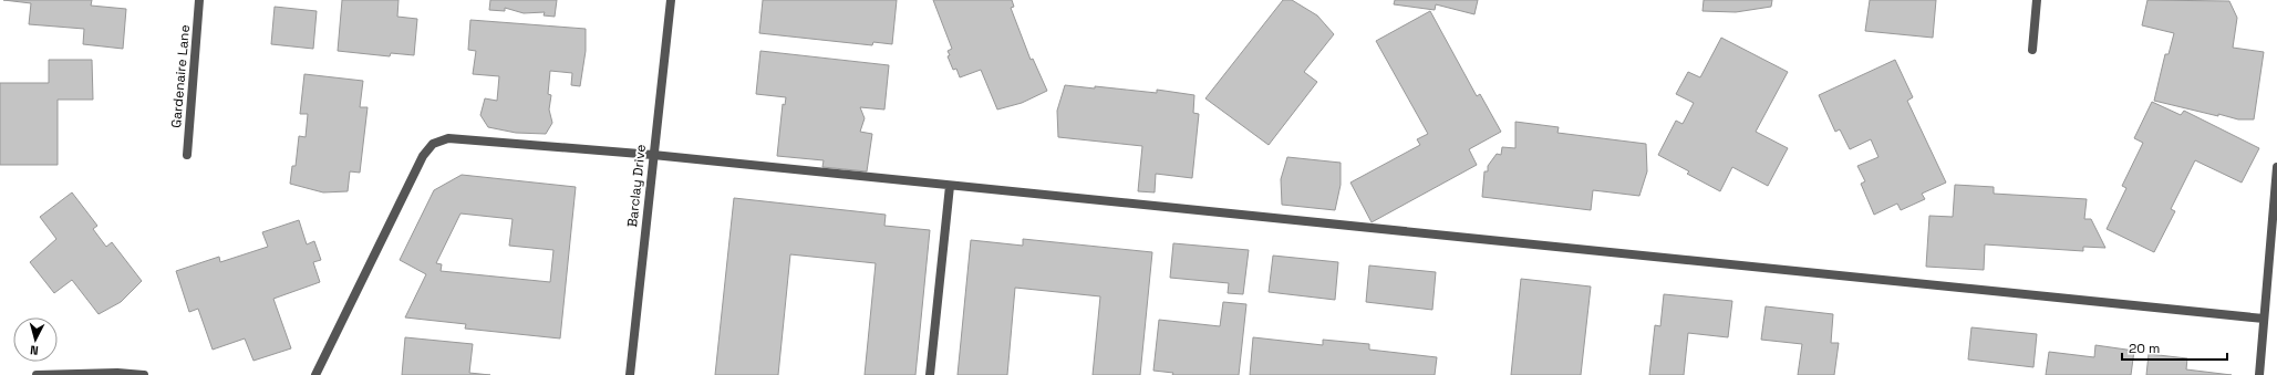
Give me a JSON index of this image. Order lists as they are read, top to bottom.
{
  "streets": {
    "street": ["Gardenaire Lane", "Barclay Drive"]
  },
  "scale_bar": "20 m",
  "north": "bottom"
}
